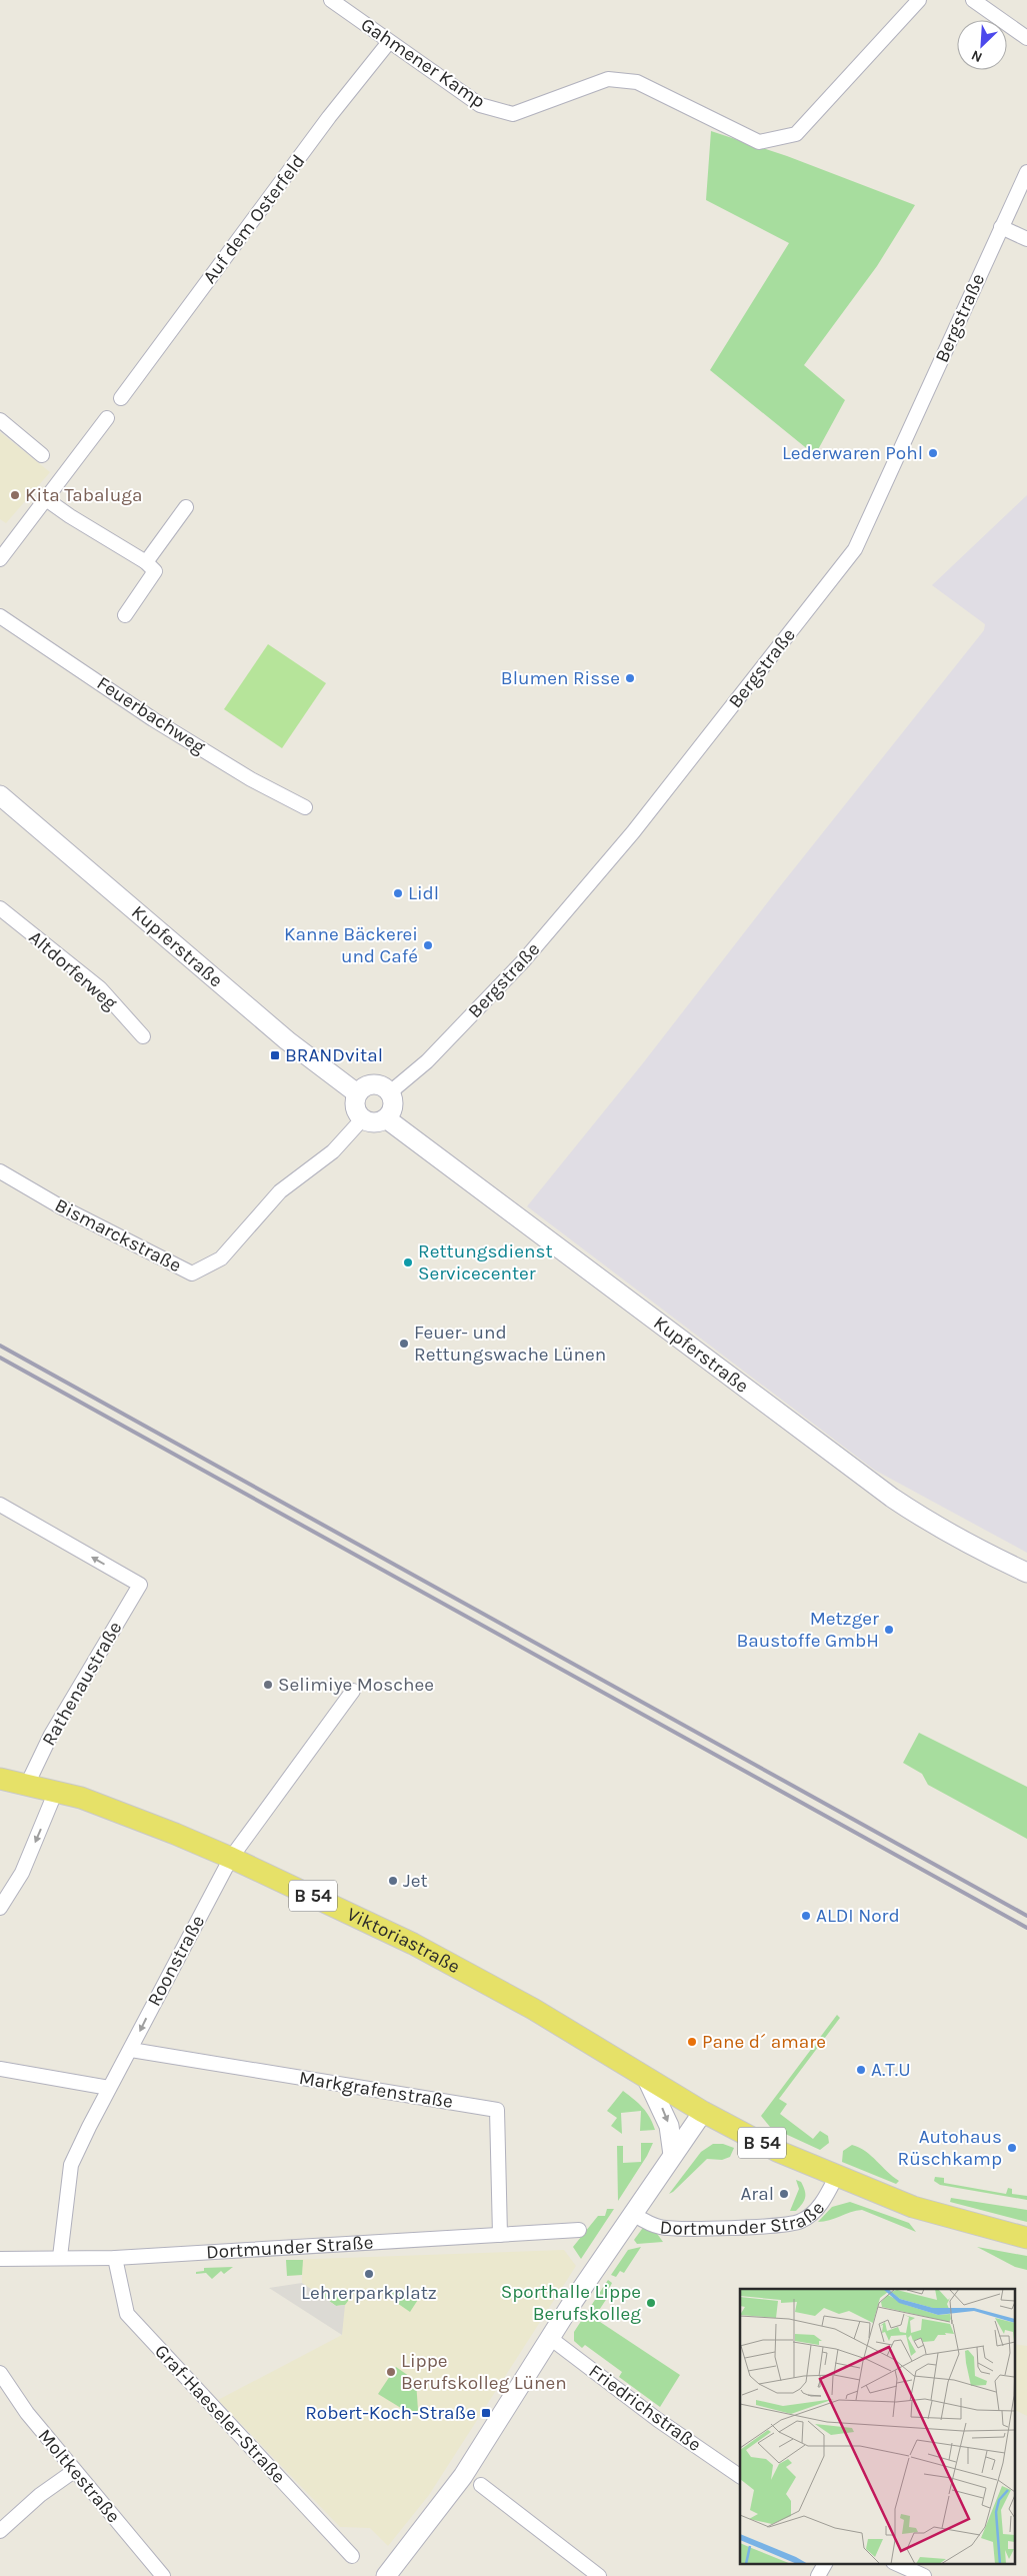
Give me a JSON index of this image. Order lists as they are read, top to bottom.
{
  "streets": {
    "main road": ["B 54", "Viktoriastraße", "Dortmunder Straße"],
    "street": [
      "Gahmener Kamp",
      "Auf dem Osterfeld",
      "Bergstraße",
      "Feuerbachweg",
      "Kupferstraße",
      "Altdorferweg",
      "Bismarckstraße",
      "Rathenaustraße",
      "Roonstraße",
      "Markgrafenstraße",
      "Friedrichstraße",
      "Graf-Haeseler-Straße",
      "Moltkestraße"
    ]
  },
  "crossings": [
    ["Gahmener Kamp", "Auf dem Osterfeld"],
    ["Bergstraße", "Kupferstraße"],
    ["Bergstraße", "Bismarckstraße"],
    ["Kupferstraße", "Bismarckstraße"],
    ["Rathenaustraße", "Viktoriastraße"],
    ["Viktoriastraße", "Roonstraße"],
    ["Viktoriastraße", "Dortmunder Straße"],
    ["Roonstraße", "Markgrafenstraße"],
    ["Roonstraße", "Dortmunder Straße"],
    ["Markgrafenstraße", "Dortmunder Straße"],
    ["Dortmunder Straße", "Graf-Haeseler-Straße"]
  ],
  "places": {
    "other": [
      "Lederwaren Pohl",
      "Kita Tabaluga",
      "Blumen Risse",
      "Lidl",
      "Kanne Bäckerei und Café",
      "Rettungsdienst Servicecenter",
      "Feuer- und Rettungswache Lünen",
      "Metzger Baustoffe GmbH",
      "Selimiye Moschee",
      "Jet",
      "ALDI Nord",
      "Pane d´ amare",
      "A.T.U",
      "Autohaus Rüschkamp",
      "Aral",
      "Lehrerparkplatz",
      "Sporthalle Lippe Berufskolleg",
      "Lippe Berufskolleg Lünen"
    ],
    "transit": ["BRANDvital", "Robert-Koch-Straße"]
  },
  "north": "bottom left"
}
